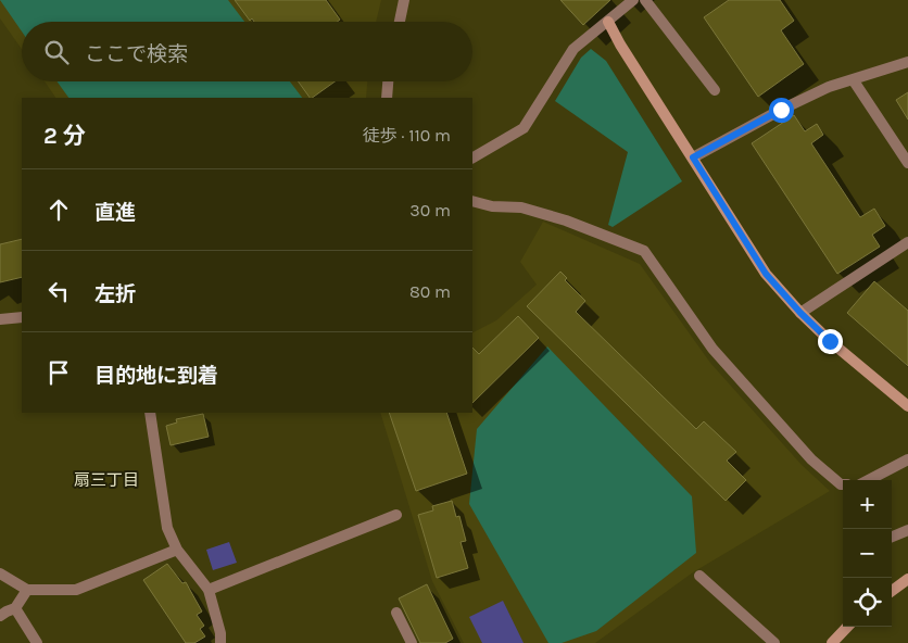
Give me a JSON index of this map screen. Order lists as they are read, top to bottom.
{
  "districts": ["扇三丁目"],
  "page": {
    "search": "ここで検索",
    "heading": ["2 分", "徒歩 · 110 m"],
    "list": [
      ["直進", "30 m"],
      ["左折", "80 m"],
      "目的地に到着"
    ],
    "map_buttons": ["+", "−"]
  }
}
